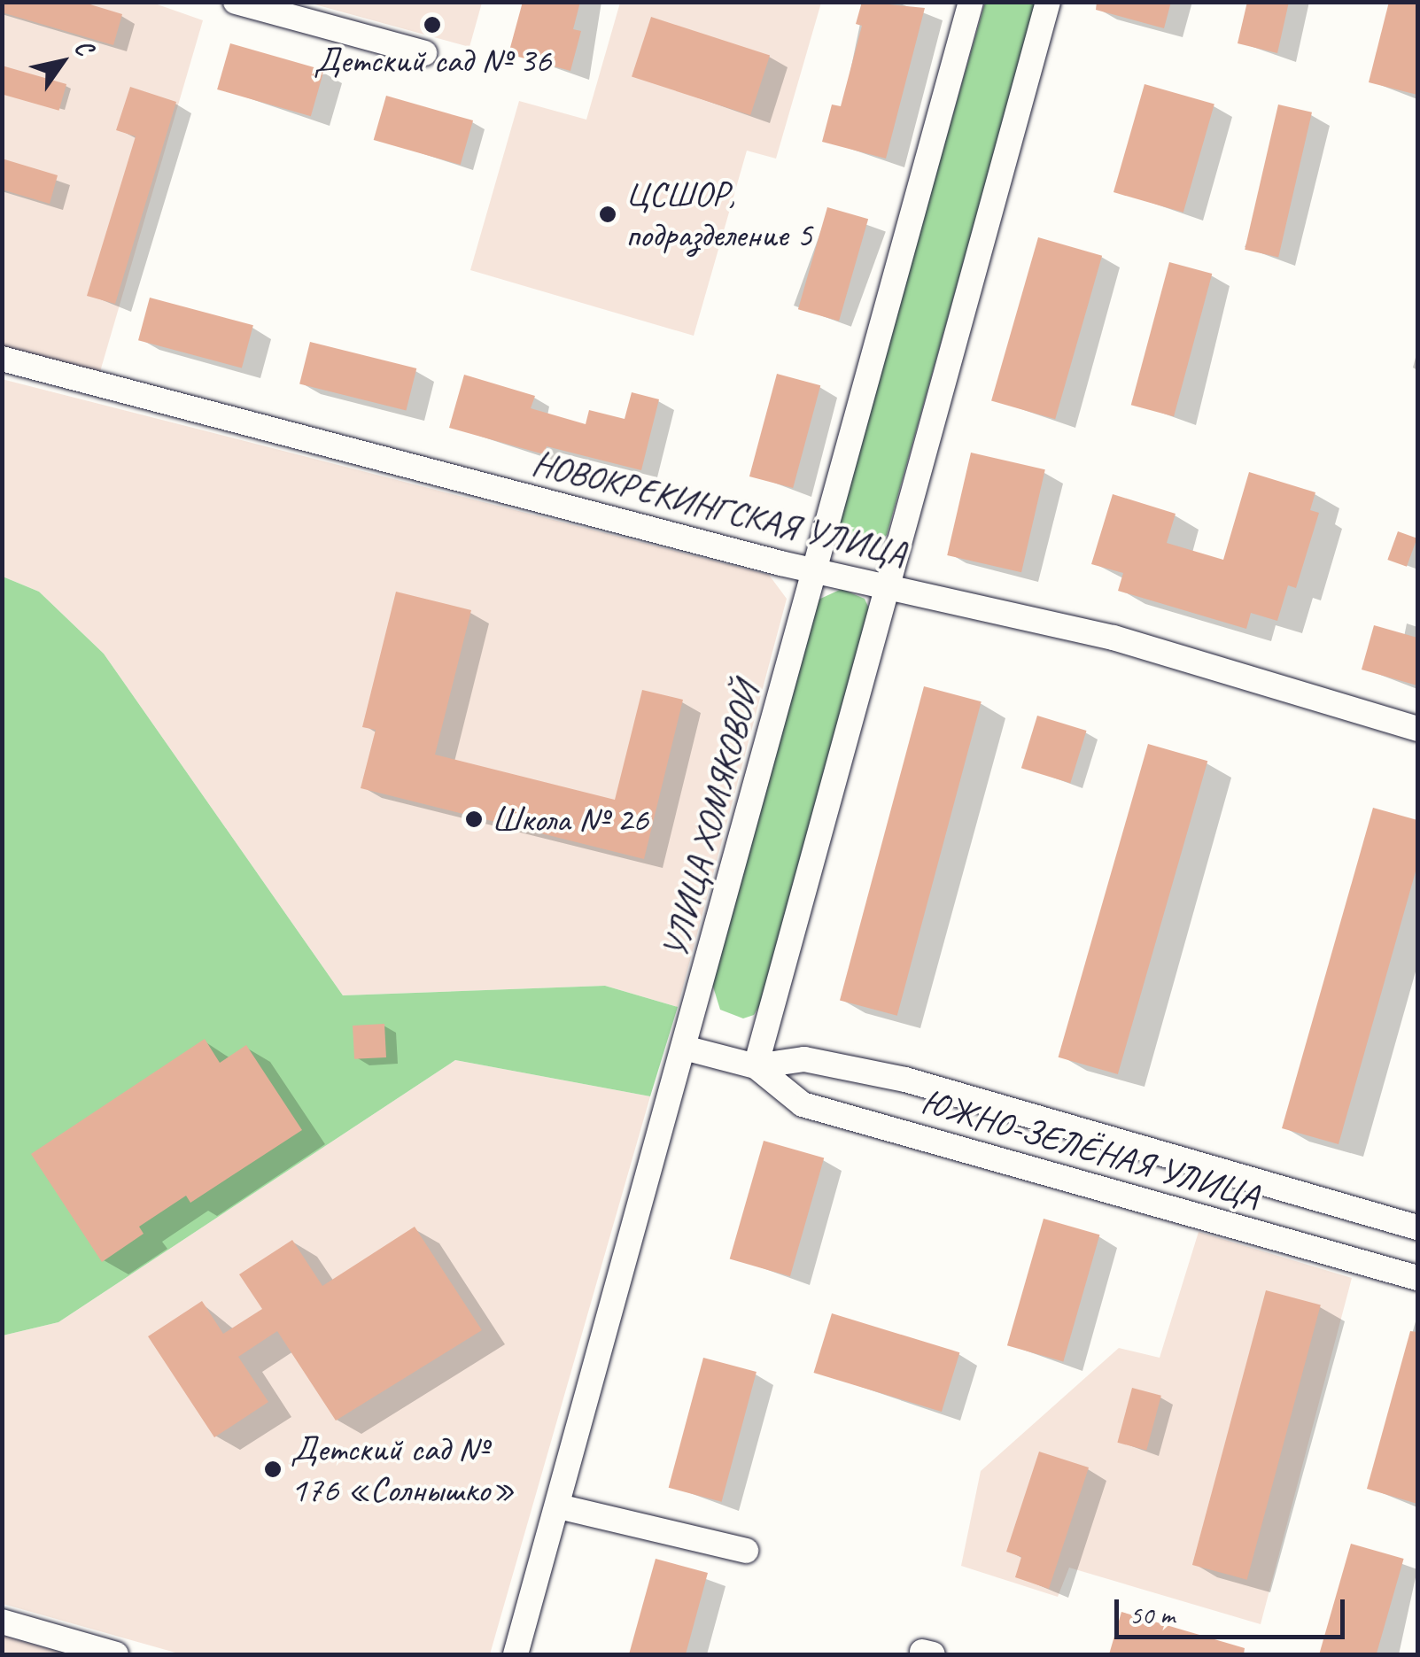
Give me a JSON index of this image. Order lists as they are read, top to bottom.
{
  "streets": {
    "street": ["НОВОКРЕКИНГСКАЯ УЛИЦА", "УЛИЦА ХОМЯКОВОЙ", "ЮЖНО-ЗЕЛЁНАЯ УЛИЦА"]
  },
  "crossings": [
    ["НОВОКРЕКИНГСКАЯ УЛИЦА", "УЛИЦА ХОМЯКОВОЙ"],
    ["УЛИЦА ХОМЯКОВОЙ", "ЮЖНО-ЗЕЛЁНАЯ УЛИЦА"]
  ],
  "places": [
    "Детский сад № 36",
    "ЦСШОР, подразделение 5",
    "Школа № 26",
    "Детский сад № 176 «Солнышко»"
  ],
  "scale_bar": "50 m",
  "north": "top right"
}
